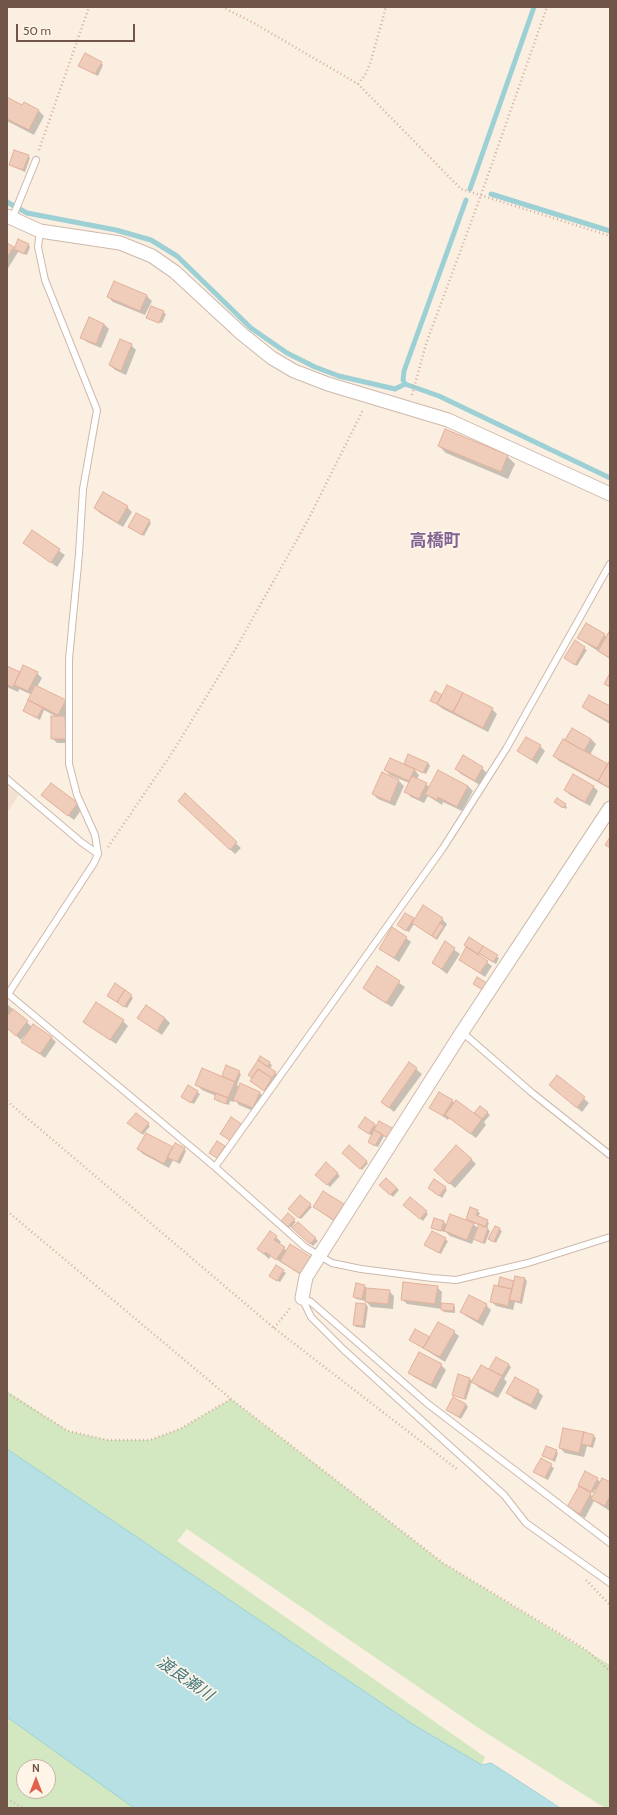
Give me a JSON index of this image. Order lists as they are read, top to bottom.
{
  "districts": ["高橋町"],
  "water": ["渡良瀬川"],
  "scale_bar": "50 m",
  "north": "top"
}
